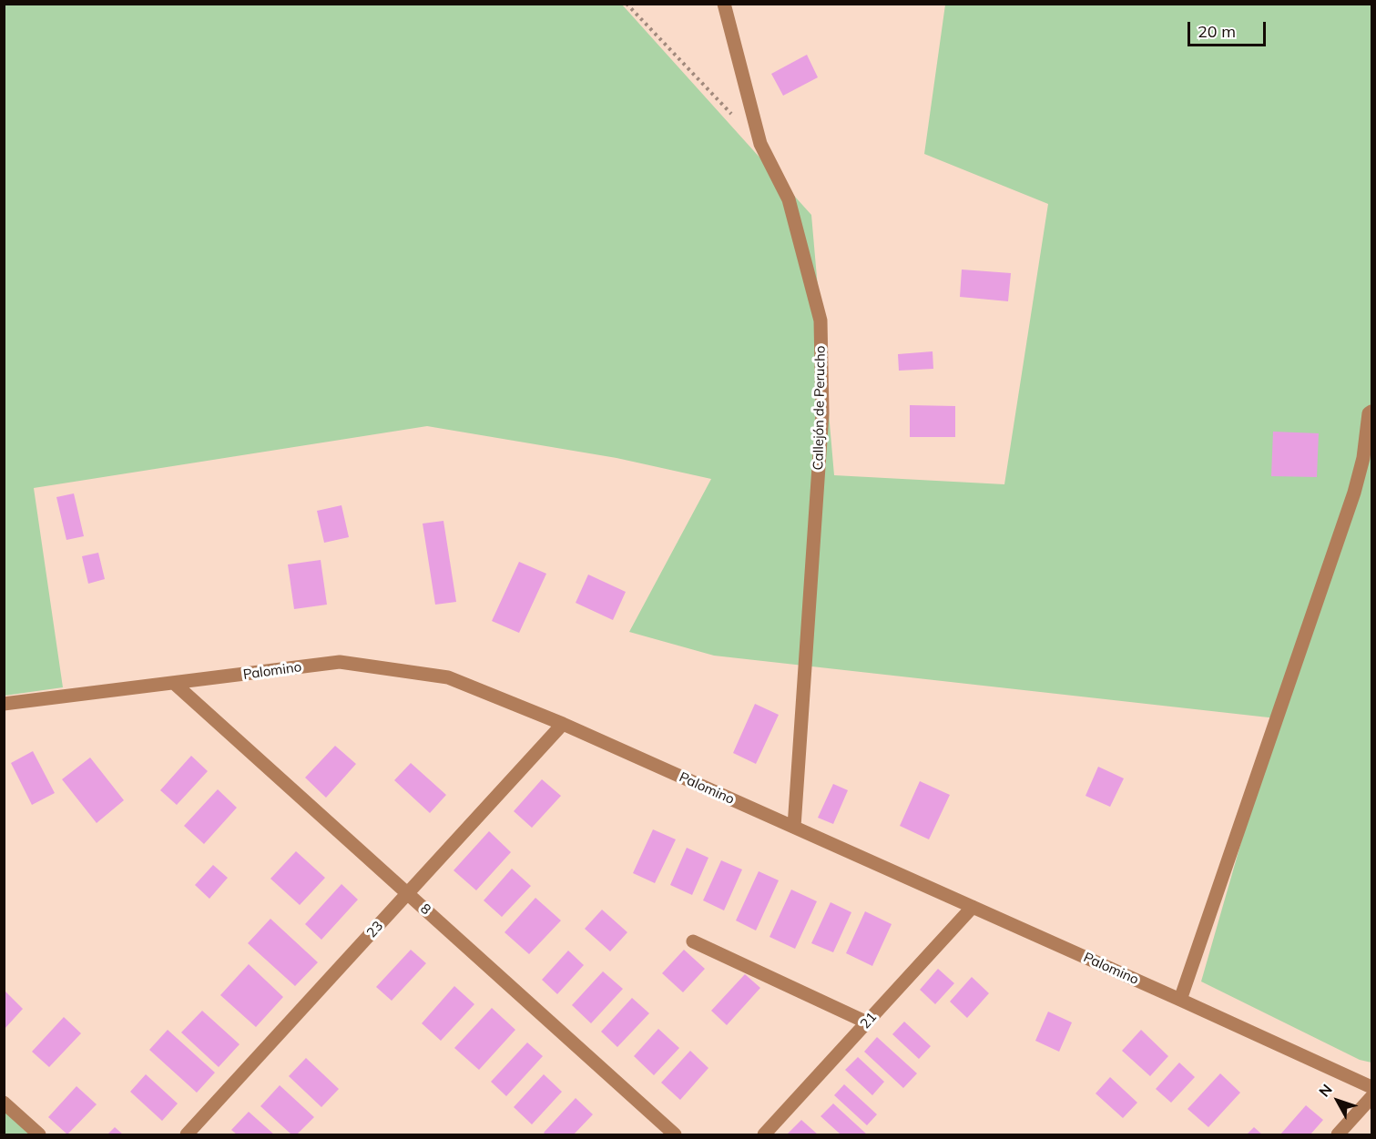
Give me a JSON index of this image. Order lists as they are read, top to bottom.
{
  "streets": {
    "street": [
      "Callejón de Perucho",
      "Palomino",
      "8",
      "23",
      "21"
    ]
  },
  "crossings": [
    ["Callejón de Perucho", "Palomino"],
    ["Palomino", "8"],
    ["Palomino", "23"],
    ["Palomino", "21"],
    ["8", "23"]
  ],
  "scale_bar": "20 m",
  "north": "top left"
}
